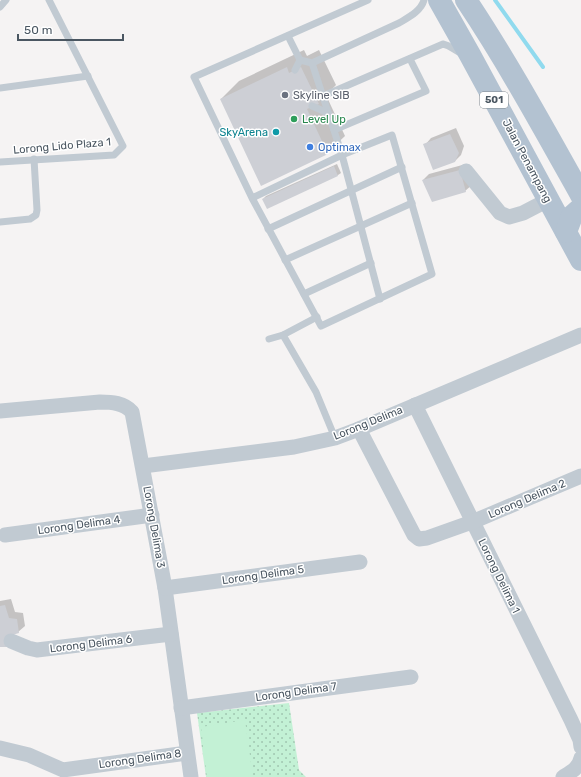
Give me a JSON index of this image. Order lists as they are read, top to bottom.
{
  "streets": {
    "main road": ["501", "Jalan Penampang"],
    "street": [
      "Lorong Delima",
      "Lorong Delima 2",
      "Lorong Delima 4",
      "Lorong Delima 3",
      "Lorong Delima 5",
      "Lorong Delima 1",
      "Lorong Delima 6",
      "Lorong Delima 7",
      "Lorong Delima 8"
    ],
    "lane": ["Lorong Lido Plaza 1"]
  },
  "crossings": [
    ["Lorong Delima", "Lorong Delima 2"],
    ["Lorong Delima", "Lorong Delima 3"],
    ["Lorong Delima", "Lorong Delima 1"],
    ["Lorong Delima 2", "Lorong Delima 1"],
    ["Lorong Delima 4", "Lorong Delima 3"],
    ["Lorong Delima 3", "Lorong Delima 5"],
    ["Lorong Delima 3", "Lorong Delima 6"],
    ["Lorong Delima 3", "Lorong Delima 7"],
    ["Lorong Delima 3", "Lorong Delima 8"]
  ],
  "places": [
    "Skyline SIB",
    "Level Up",
    "SkyArena",
    "Optimax"
  ],
  "scale_bar": "50 m"
}
